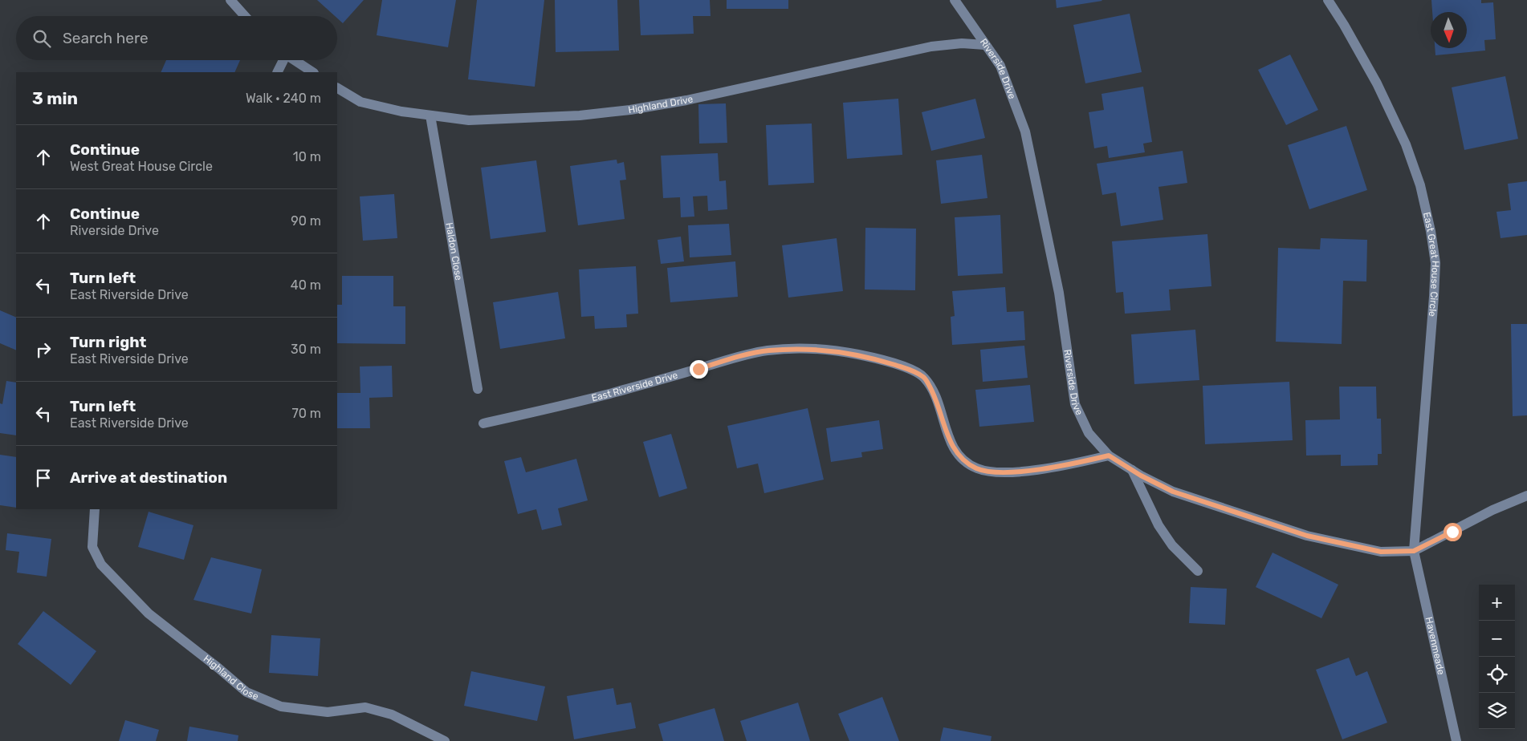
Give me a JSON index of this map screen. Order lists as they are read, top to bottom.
{
  "streets": {
    "street": [
      "Riverside Drive",
      "Highland Drive",
      "Haldon Close",
      "East Great House Circle",
      "East Riverside Drive",
      "Havenmeade",
      "Highland Close"
    ]
  },
  "crossings": [
    ["Riverside Drive", "Highland Drive"],
    ["Riverside Drive", "East Great House Circle"],
    ["Riverside Drive", "East Riverside Drive"],
    ["Riverside Drive", "Havenmeade"],
    ["Highland Drive", "Haldon Close"],
    ["East Great House Circle", "Havenmeade"]
  ],
  "north": "bottom",
  "page": {
    "search": "Search here",
    "heading": ["3 min", "Walk · 240 m"],
    "list": [
      ["Continue", "West Great House Circle", "10 m"],
      ["Continue", "Riverside Drive", "90 m"],
      ["Turn left", "East Riverside Drive", "40 m"],
      ["Turn right", "East Riverside Drive", "30 m"],
      ["Turn left", "East Riverside Drive", "70 m"],
      "Arrive at destination"
    ],
    "map_buttons": ["+", "−"]
  }
}
